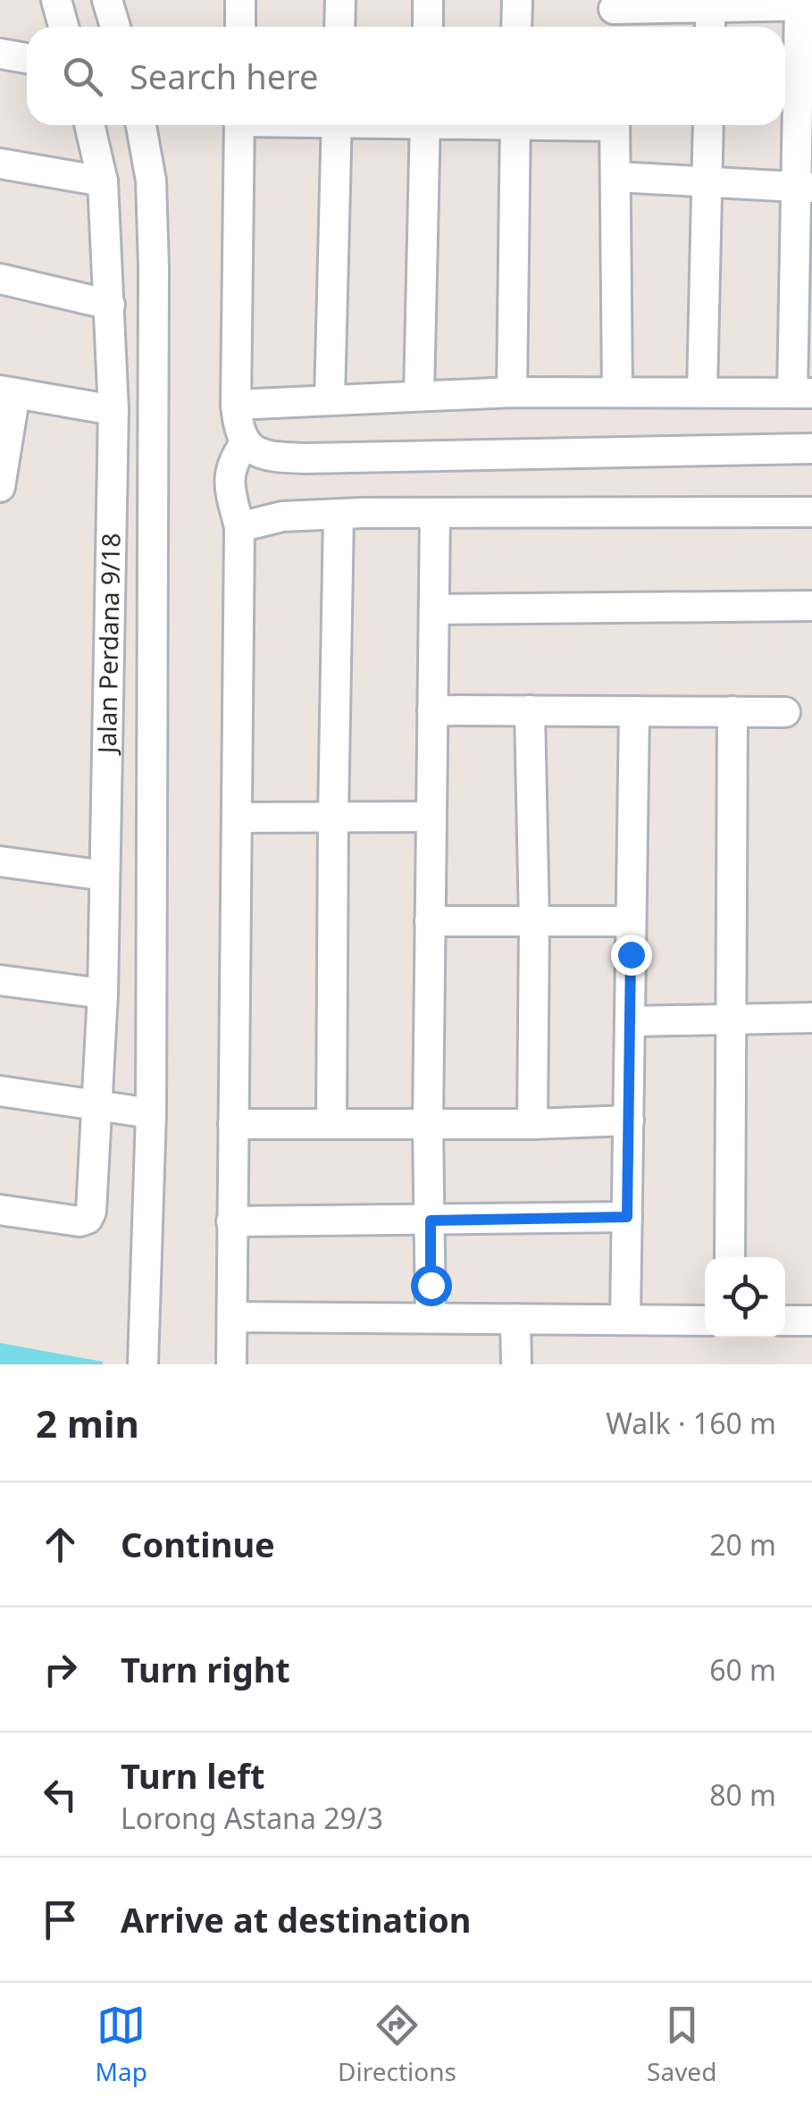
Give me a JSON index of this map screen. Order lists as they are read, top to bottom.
{
  "streets": {
    "street": ["Jalan Perdana 9/18"]
  },
  "page": {
    "search": "Search here",
    "heading": ["2 min", "Walk · 160 m"],
    "list": [
      ["Continue", "20 m"],
      ["Turn right", "60 m"],
      ["Turn left", "Lorong Astana 29/3", "80 m"],
      "Arrive at destination"
    ],
    "nav": ["Map", "Directions", "Saved"]
  }
}
